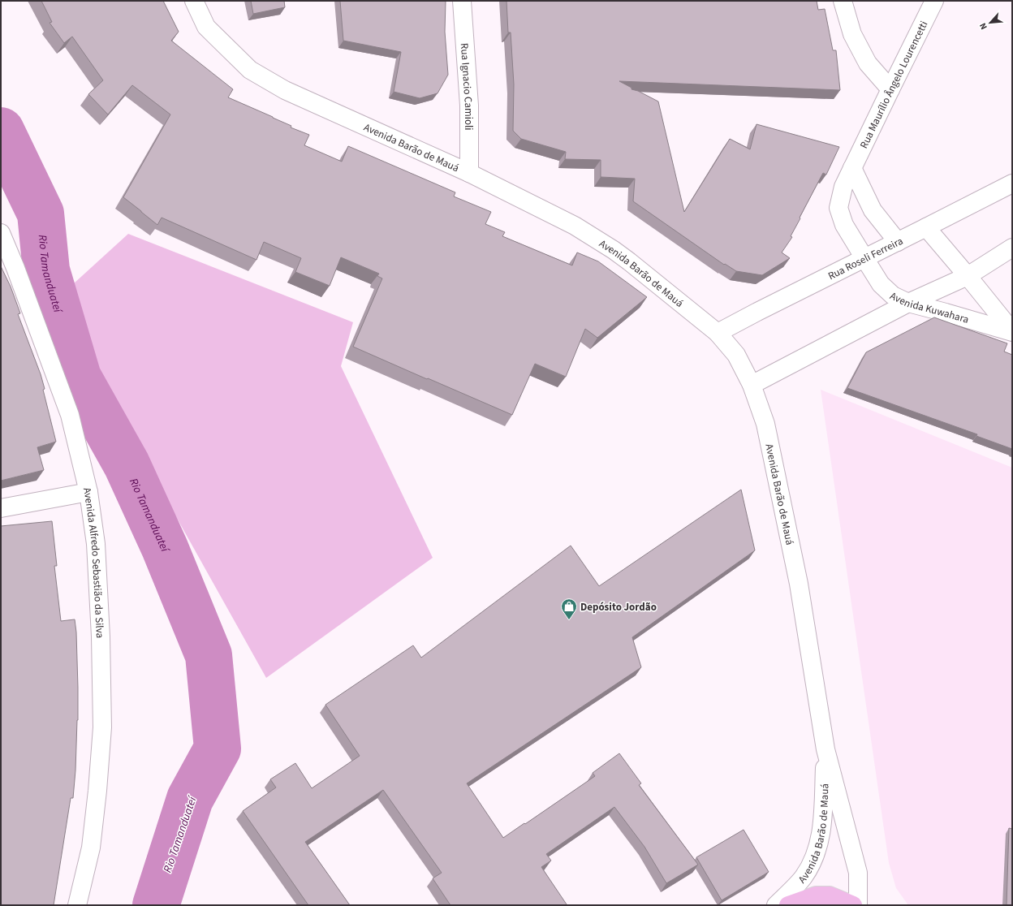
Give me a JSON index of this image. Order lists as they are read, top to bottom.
{
  "streets": {
    "street": [
      "Rua Maurílio Ângelo Lourencetti",
      "Rua Ignacio Camioli",
      "Avenida Barão de Mauá",
      "Rua Roseli Ferreira",
      "Avenida Kuwahara",
      "Avenida Alfredo Sebastião da Silva"
    ]
  },
  "crossings": [
    ["Rua Maurílio Ângelo Lourencetti", "Rua Roseli Ferreira"],
    ["Rua Maurílio Ângelo Lourencetti", "Avenida Kuwahara"],
    ["Rua Ignacio Camioli", "Avenida Barão de Mauá"],
    ["Avenida Barão de Mauá", "Rua Roseli Ferreira"],
    ["Rua Roseli Ferreira", "Avenida Kuwahara"]
  ],
  "water": ["Rio Tamanduateí"],
  "places": {
    "shop": ["Depósito Jordão"]
  },
  "north": "bottom left"
}
